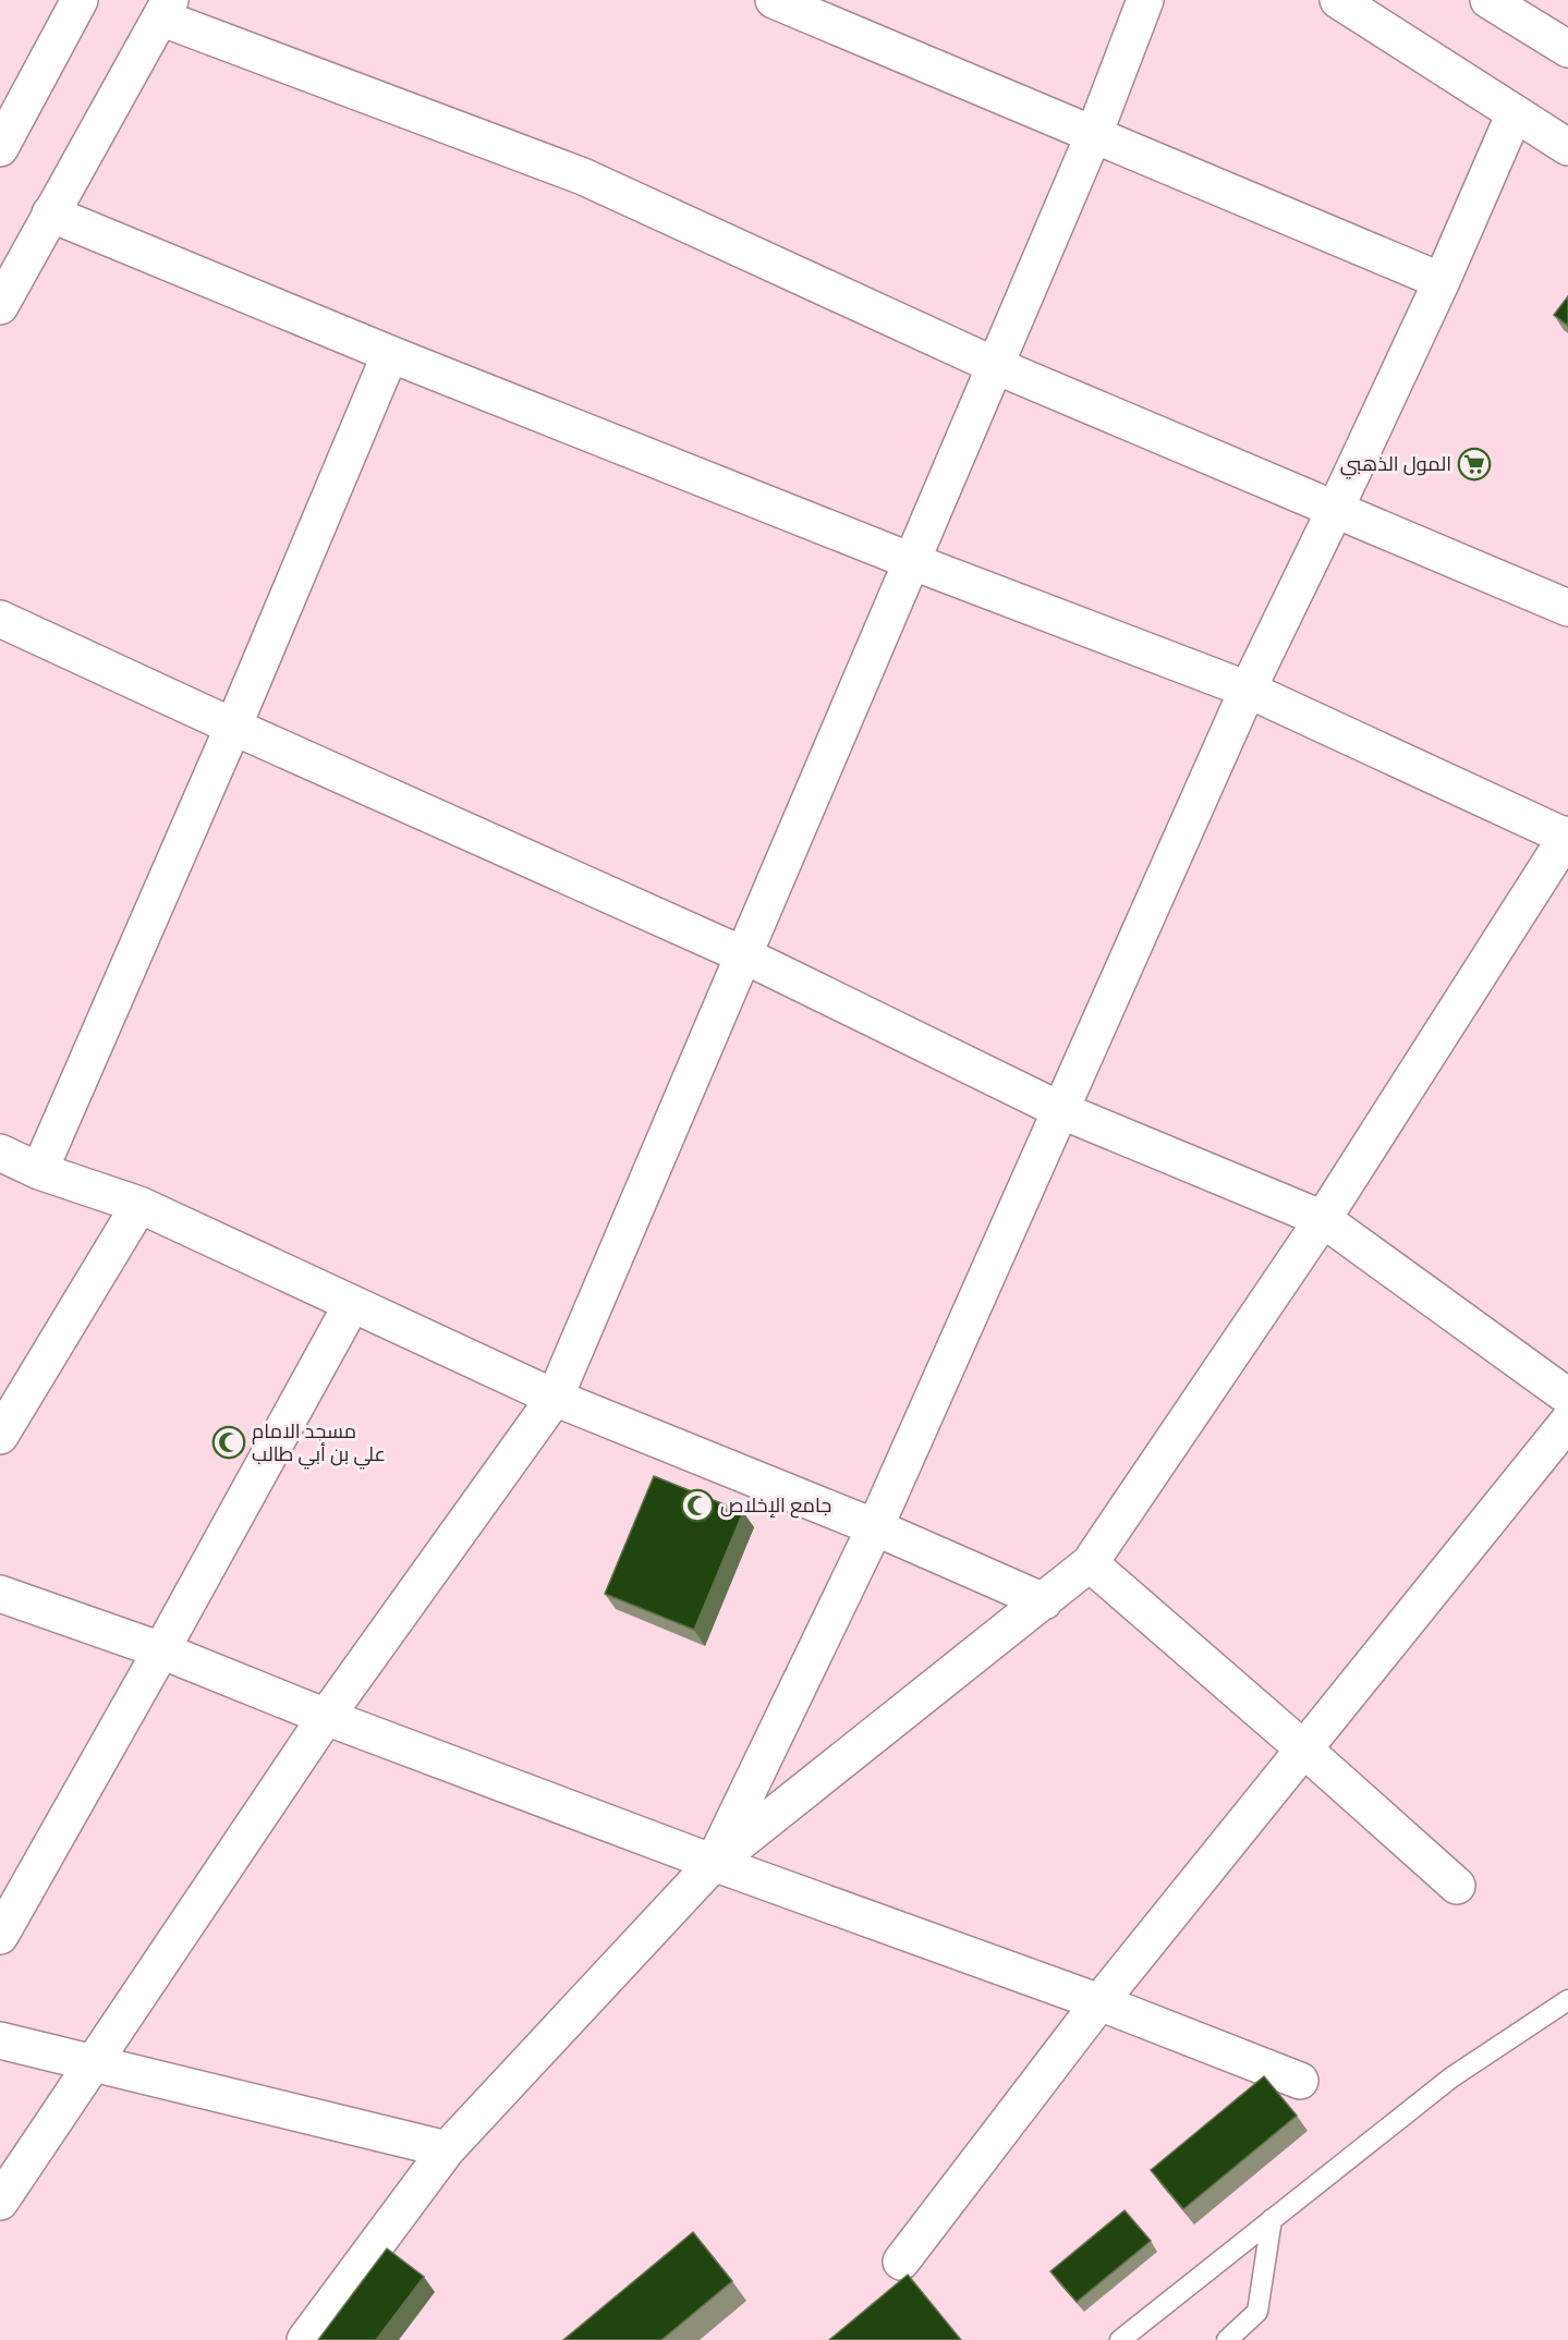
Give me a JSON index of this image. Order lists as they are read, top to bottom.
{
  "places": {
    "supermarket": ["المول الذهبي"],
    "mosque": ["مسجد الامام علي بن أبي طالب", "جامع الإخلاص"]
  }
}
